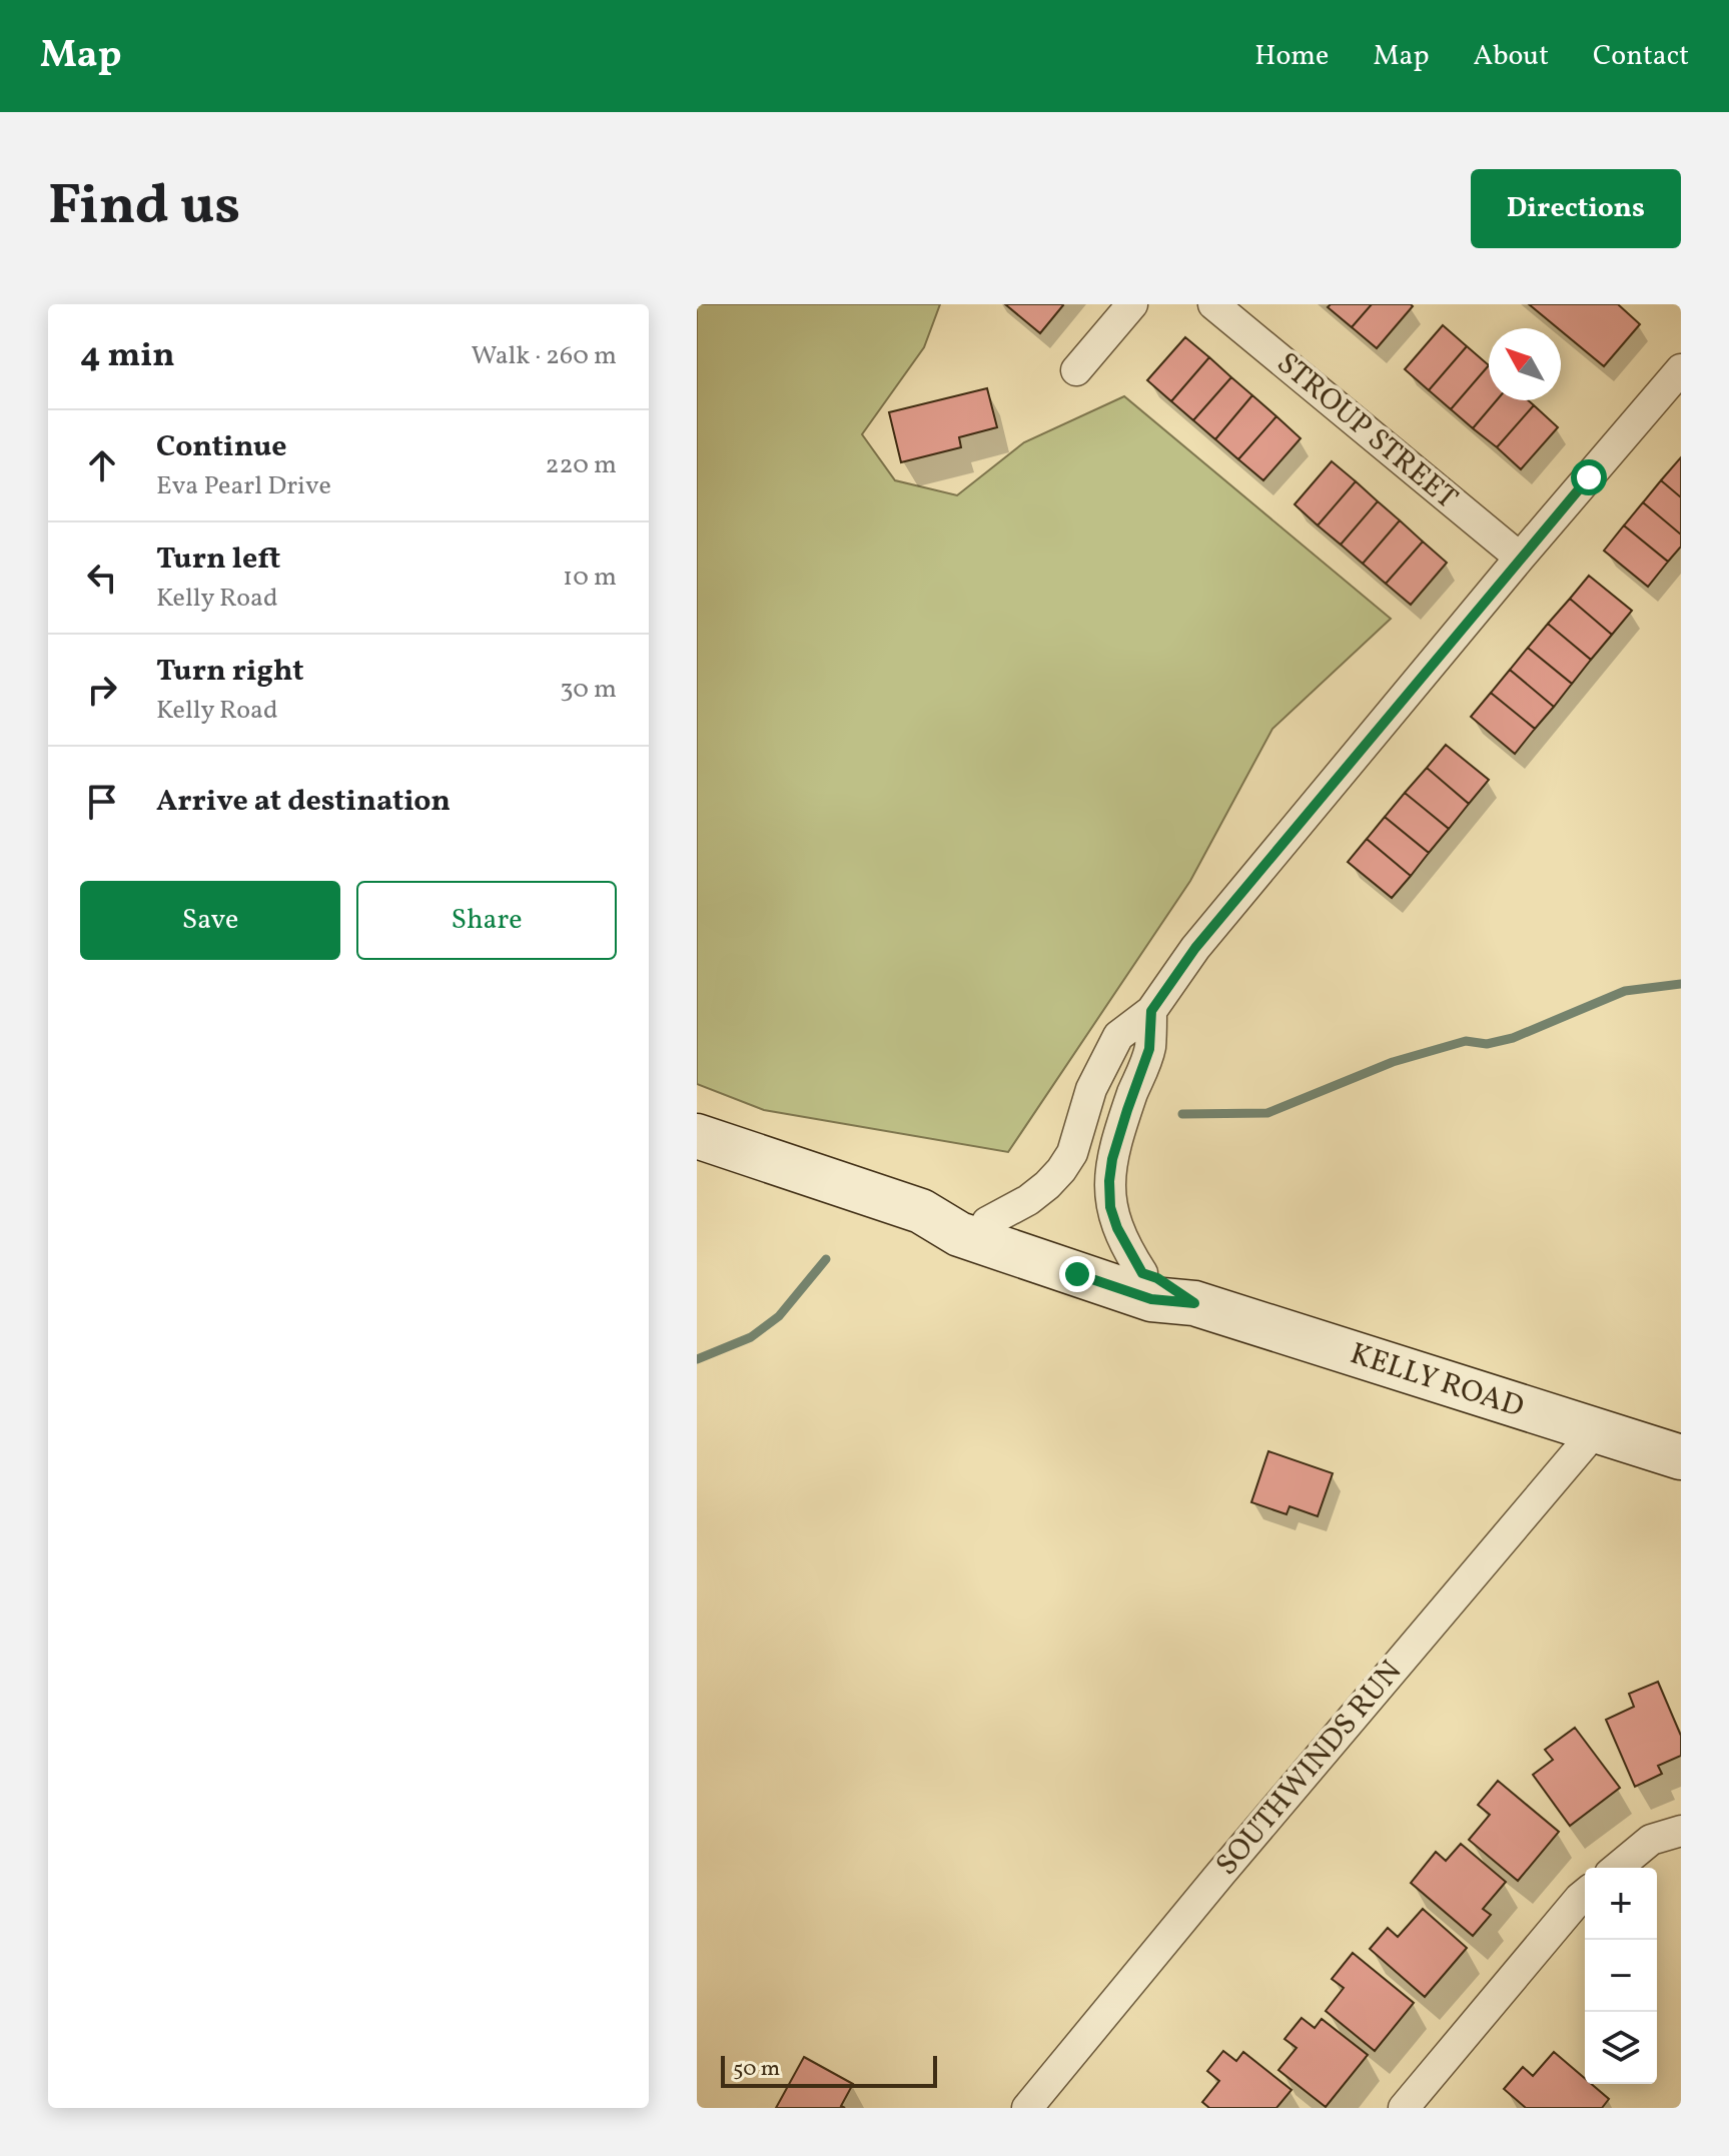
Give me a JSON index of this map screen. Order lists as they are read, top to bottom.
{
  "streets": {
    "street": ["STROUP STREET", "KELLY ROAD", "SOUTHWINDS RUN"]
  },
  "crossings": [
    ["KELLY ROAD", "SOUTHWINDS RUN"]
  ],
  "scale_bar": "50 m",
  "north": "top left",
  "page": {
    "header": "Map",
    "nav": [
      "Home",
      "Map",
      "About",
      "Contact"
    ],
    "title": "Find us",
    "buttons": [
      "Directions",
      ["Save", "Share"]
    ],
    "heading": ["4 min", "Walk · 260 m"],
    "list": [
      ["Continue", "Eva Pearl Drive", "220 m"],
      ["Turn left", "Kelly Road", "10 m"],
      ["Turn right", "Kelly Road", "30 m"],
      "Arrive at destination"
    ],
    "map_buttons": ["+", "−"],
    "scale": "50 m"
  }
}
